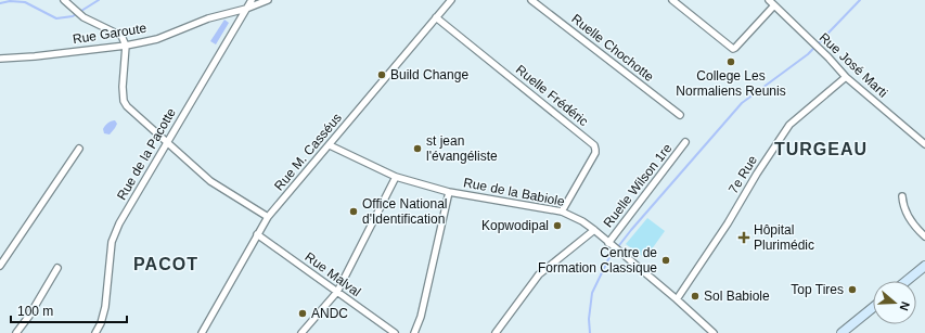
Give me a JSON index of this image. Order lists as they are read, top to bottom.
{
  "streets": {
    "street": [
      "Rue Garoute",
      "Ruelle Chochotte",
      "Rue José Marti",
      "Ruelle Frédéric",
      "Rue M. Casséus",
      "Rue de la Pacotte",
      "7e Rue",
      "Ruelle Wilson 1re",
      "Rue de la Babiole",
      "Rue Malval"
    ]
  },
  "crossings": [
    ["Rue Garoute", "Rue de la Pacotte"],
    ["Rue José Marti", "7e Rue"],
    ["Ruelle Frédéric", "Rue M. Casséus"],
    ["Ruelle Frédéric", "Rue de la Babiole"],
    ["Rue M. Casséus", "Rue de la Babiole"],
    ["Rue M. Casséus", "Rue Malval"],
    ["7e Rue", "Rue de la Babiole"],
    ["Ruelle Wilson 1re", "Rue de la Babiole"]
  ],
  "districts": ["TURGEAU", "PACOT"],
  "places": {
    "other": [
      "College Les Normaliens Reunis",
      "Build Change",
      "st jean l'évangéliste",
      "Office National d'Identification",
      "Kopwodipal",
      "Centre de Formation Classique",
      "Top Tires",
      "Sol Babiole",
      "ANDC"
    ],
    "health": ["Hôpital Plurimédic"]
  },
  "scale_bar": "100 m",
  "north": "right"
}
